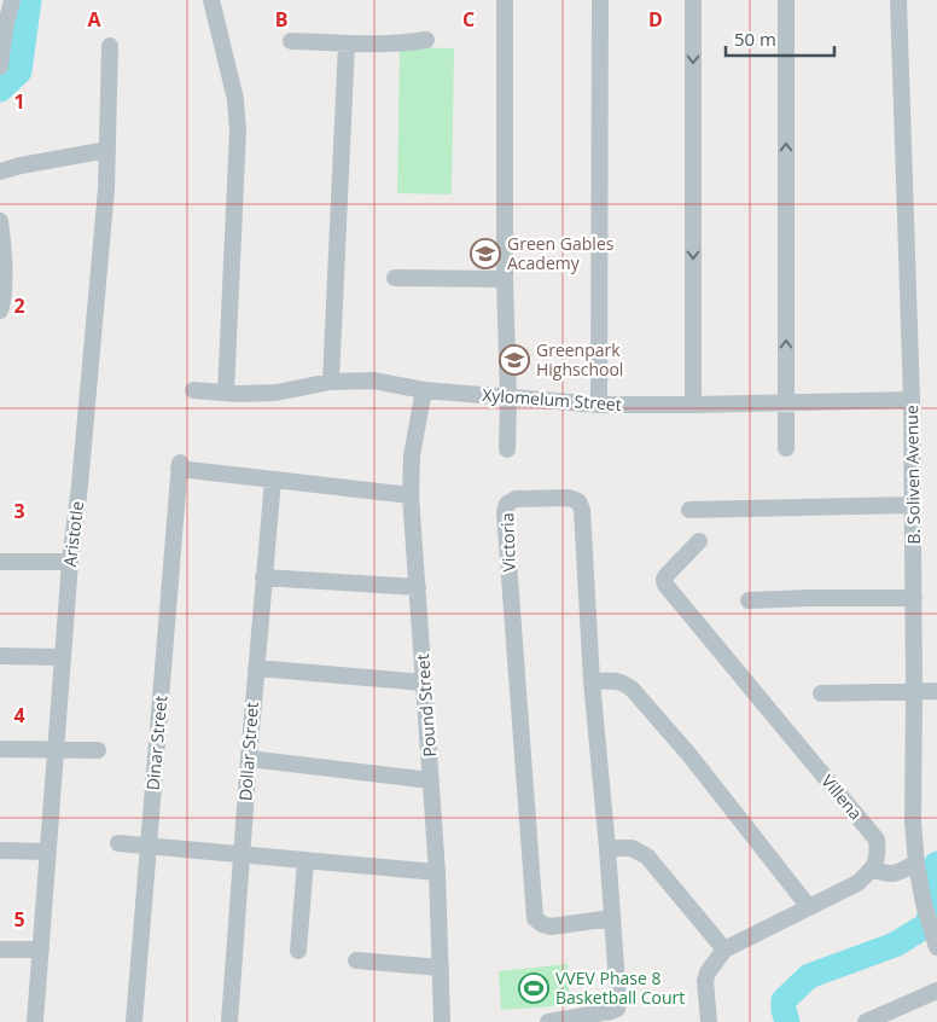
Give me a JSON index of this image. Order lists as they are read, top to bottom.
{
  "streets": {
    "street": [
      "Xylomelum Street",
      "B. Soliven Avenue",
      "Aristotle",
      "Victoria",
      "Pound Street",
      "Dinar Street",
      "Dollar Street",
      "Villena"
    ]
  },
  "crossings": [
    ["Xylomelum Street", "B. Soliven Avenue"],
    ["Xylomelum Street", "Pound Street"],
    ["Dinar Street", "Dollar Street"]
  ],
  "places": {
    "school or university": ["Green Gables Academy", "Greenpark Highschool"],
    "sports": ["VVEV Phase 8 Basketball Court"]
  },
  "scale_bar": "50 m",
  "grid": {
    "columns": [
      "A",
      "B",
      "C",
      "D"
    ],
    "rows": [
      "1",
      "2",
      "3",
      "4",
      "5"
    ]
  }
}
